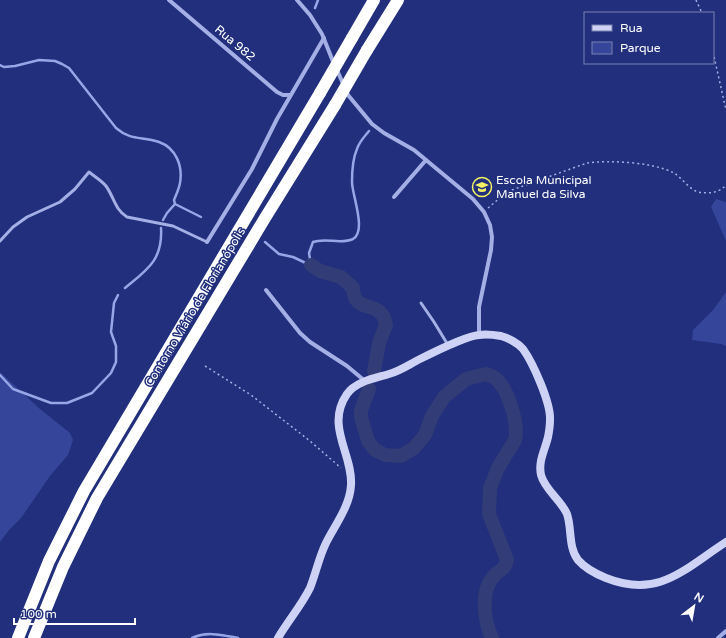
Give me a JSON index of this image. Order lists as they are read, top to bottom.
{
  "streets": {
    "highway": ["Contorno Viário de Florianópolis"],
    "street": ["Rua 982"]
  },
  "places": {
    "school or university": ["Escola Municipal Manuel da Silva"]
  },
  "legend": ["Rua", "Parque"],
  "scale_bar": "100 m",
  "north": "top right"
}
